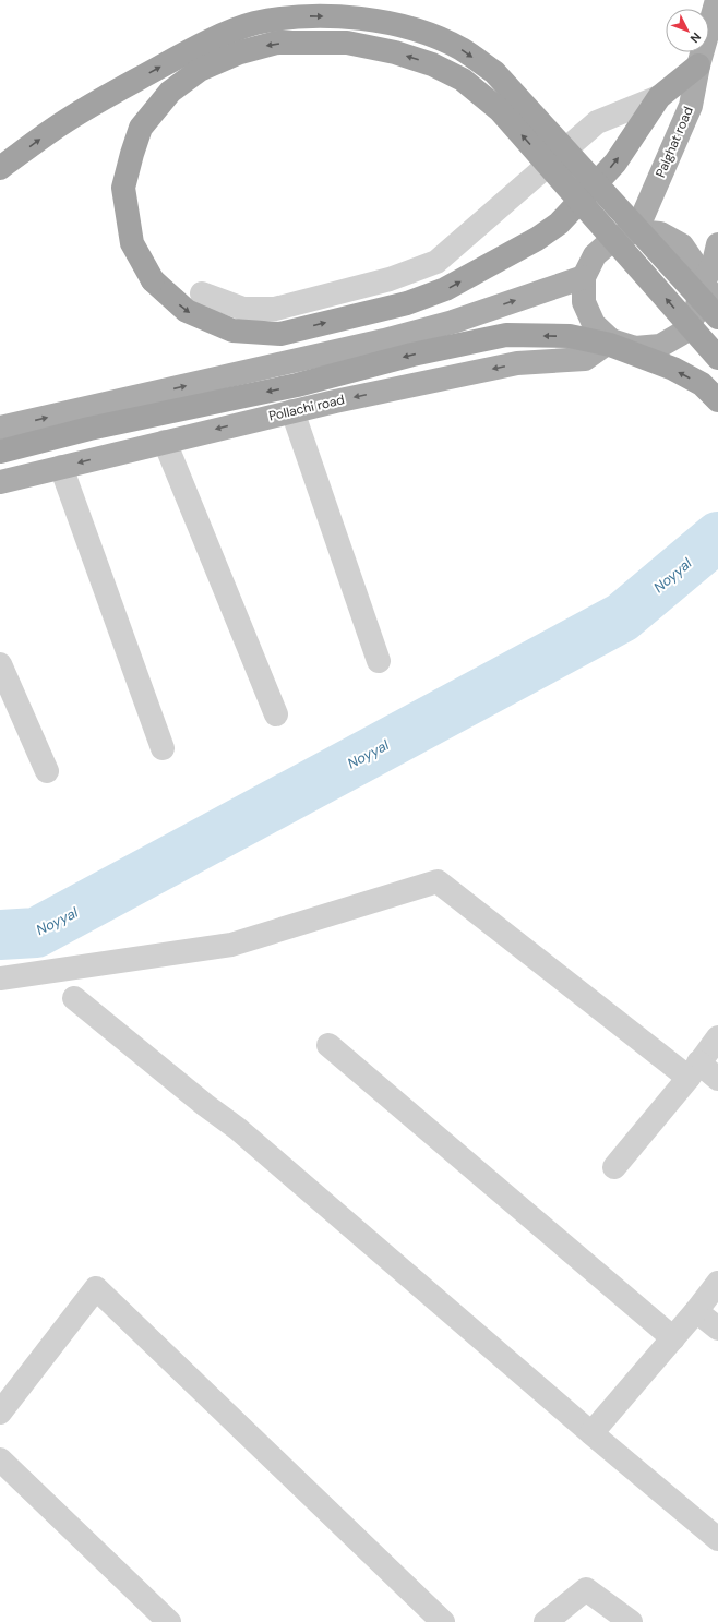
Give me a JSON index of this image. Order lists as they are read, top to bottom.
{
  "streets": {
    "main road": ["Palghat road", "Pollachi road"]
  },
  "crossings": [
    ["Palghat road", "Pollachi road"]
  ],
  "water": ["Noyyal"],
  "north": "bottom right"
}
